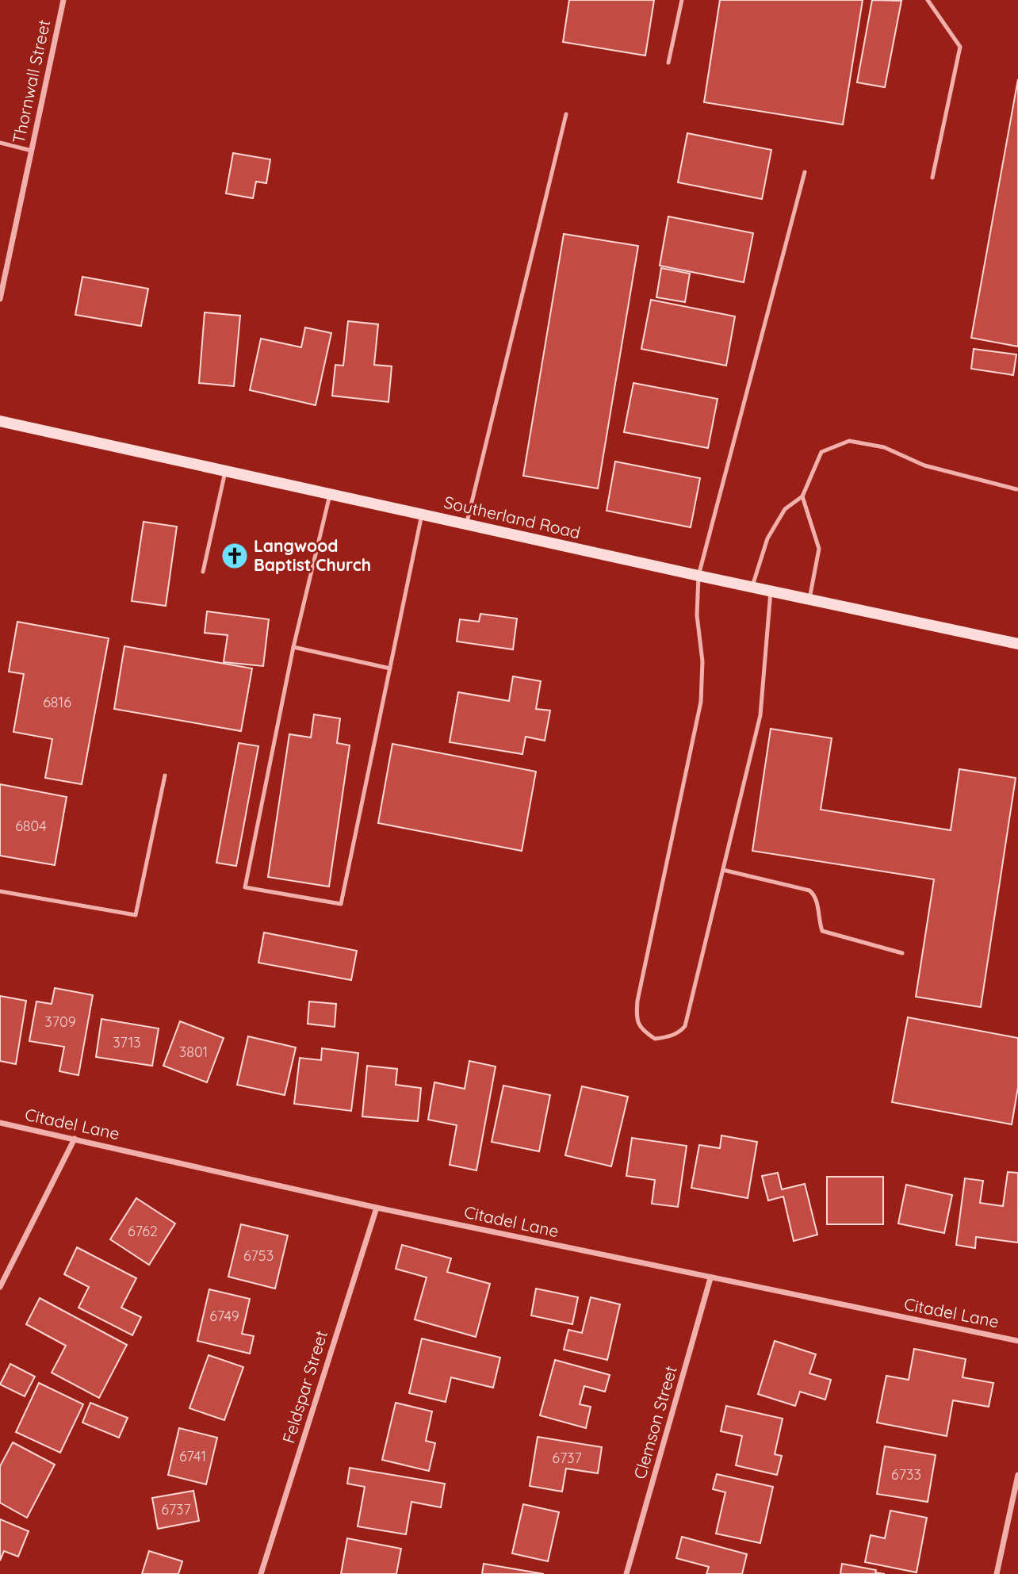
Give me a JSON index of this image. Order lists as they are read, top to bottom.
{
  "streets": {
    "street": [
      "Thornwall Street",
      "Southerland Road",
      "Citadel Lane",
      "Feldspar Street",
      "Clemson Street"
    ]
  },
  "crossings": [
    ["Citadel Lane", "Feldspar Street"],
    ["Citadel Lane", "Clemson Street"]
  ],
  "places": {
    "church": ["Langwood Baptist Church"]
  },
  "house_numbers": [
    "6816",
    "6804",
    "3709",
    "3713",
    "3801",
    "6762",
    "6753",
    "6749",
    "6741",
    "6737",
    "6733",
    "6737"
  ]
}
